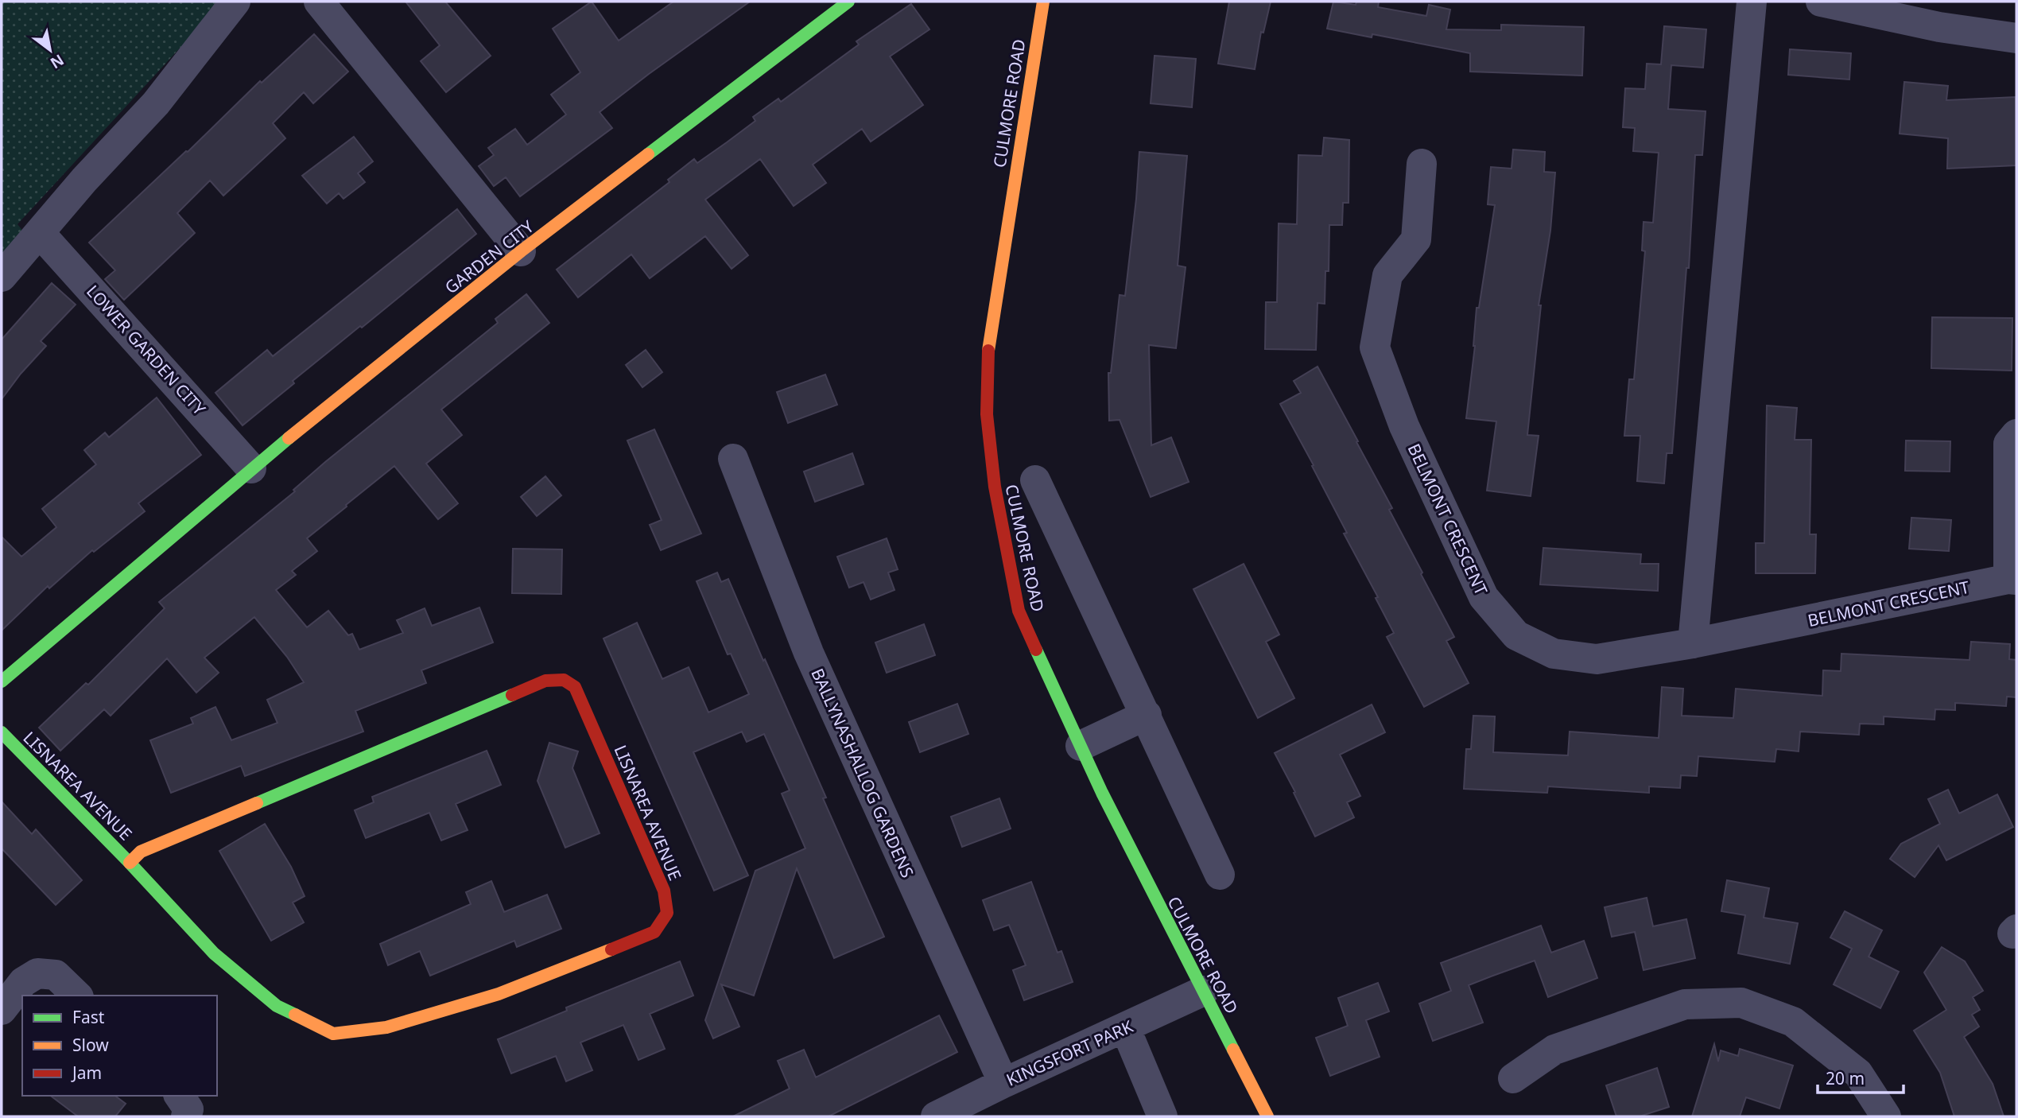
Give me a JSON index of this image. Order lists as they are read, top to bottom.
{
  "streets": {
    "main road": ["CULMORE ROAD", "GARDEN CITY", "LISNAREA AVENUE"],
    "street": [
      "LOWER GARDEN CITY",
      "BELMONT CRESCENT",
      "BALLYNASHALLOG GARDENS",
      "KINGSFORT PARK"
    ]
  },
  "crossings": [
    ["CULMORE ROAD", "KINGSFORT PARK"],
    ["GARDEN CITY", "LOWER GARDEN CITY"],
    ["BALLYNASHALLOG GARDENS", "KINGSFORT PARK"]
  ],
  "legend": ["Fast", "Slow", "Jam"],
  "scale_bar": "20 m",
  "north": "bottom right"
}
